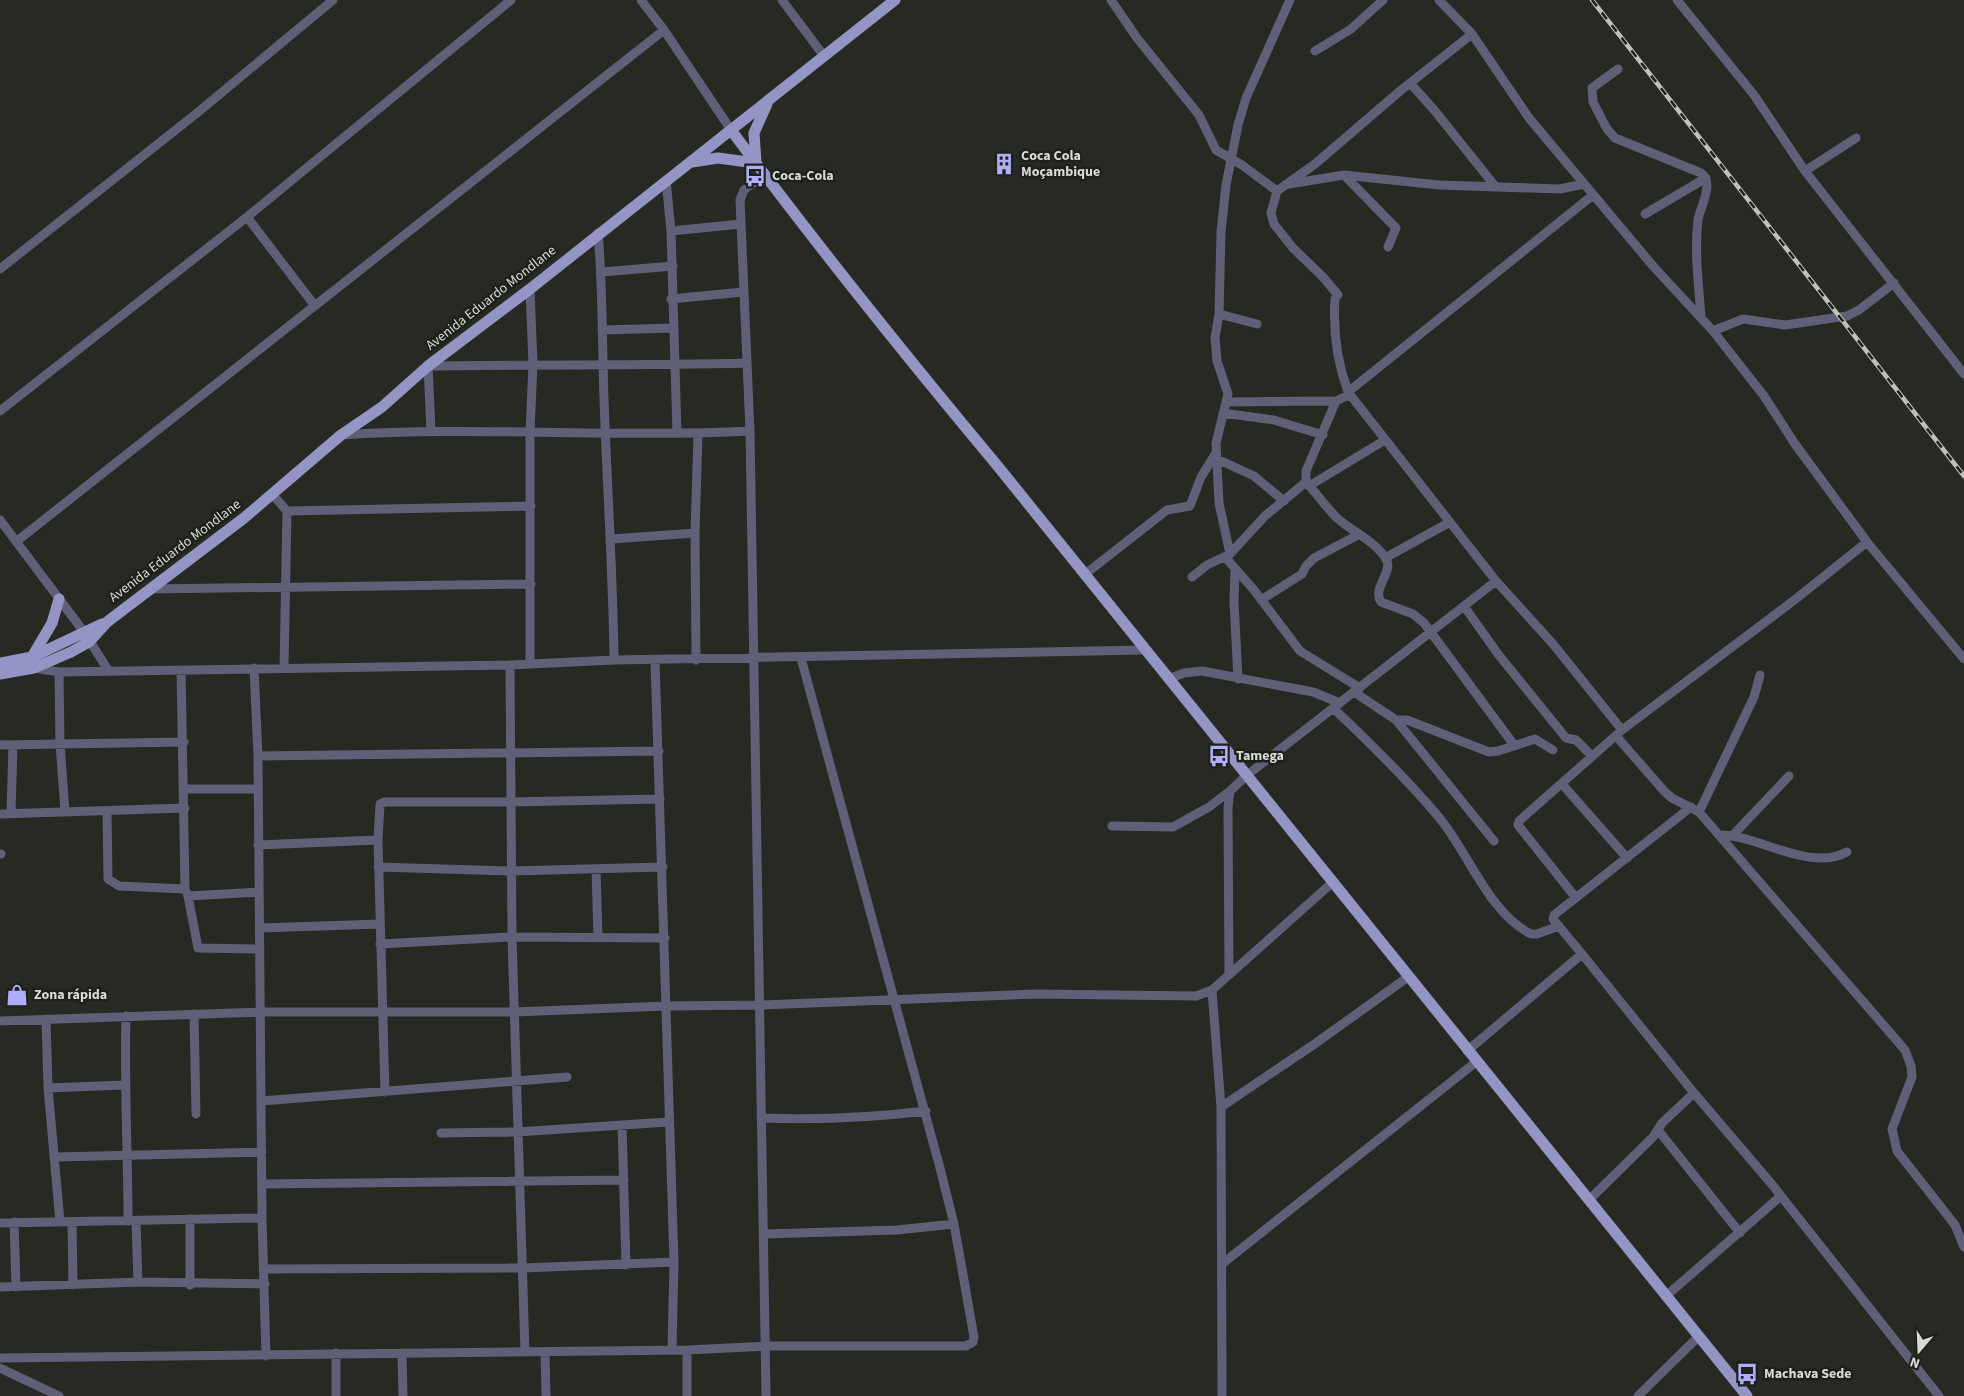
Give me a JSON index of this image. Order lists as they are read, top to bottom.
{
  "streets": {
    "main road": ["Avenida Eduardo Mondlane"]
  },
  "places": {
    "building": ["Coca Cola Moçambique"],
    "bus stop": ["Coca-Cola", "Tamega", "Machava Sede"],
    "shop": ["Zona rápida"]
  },
  "north": "bottom"
}
